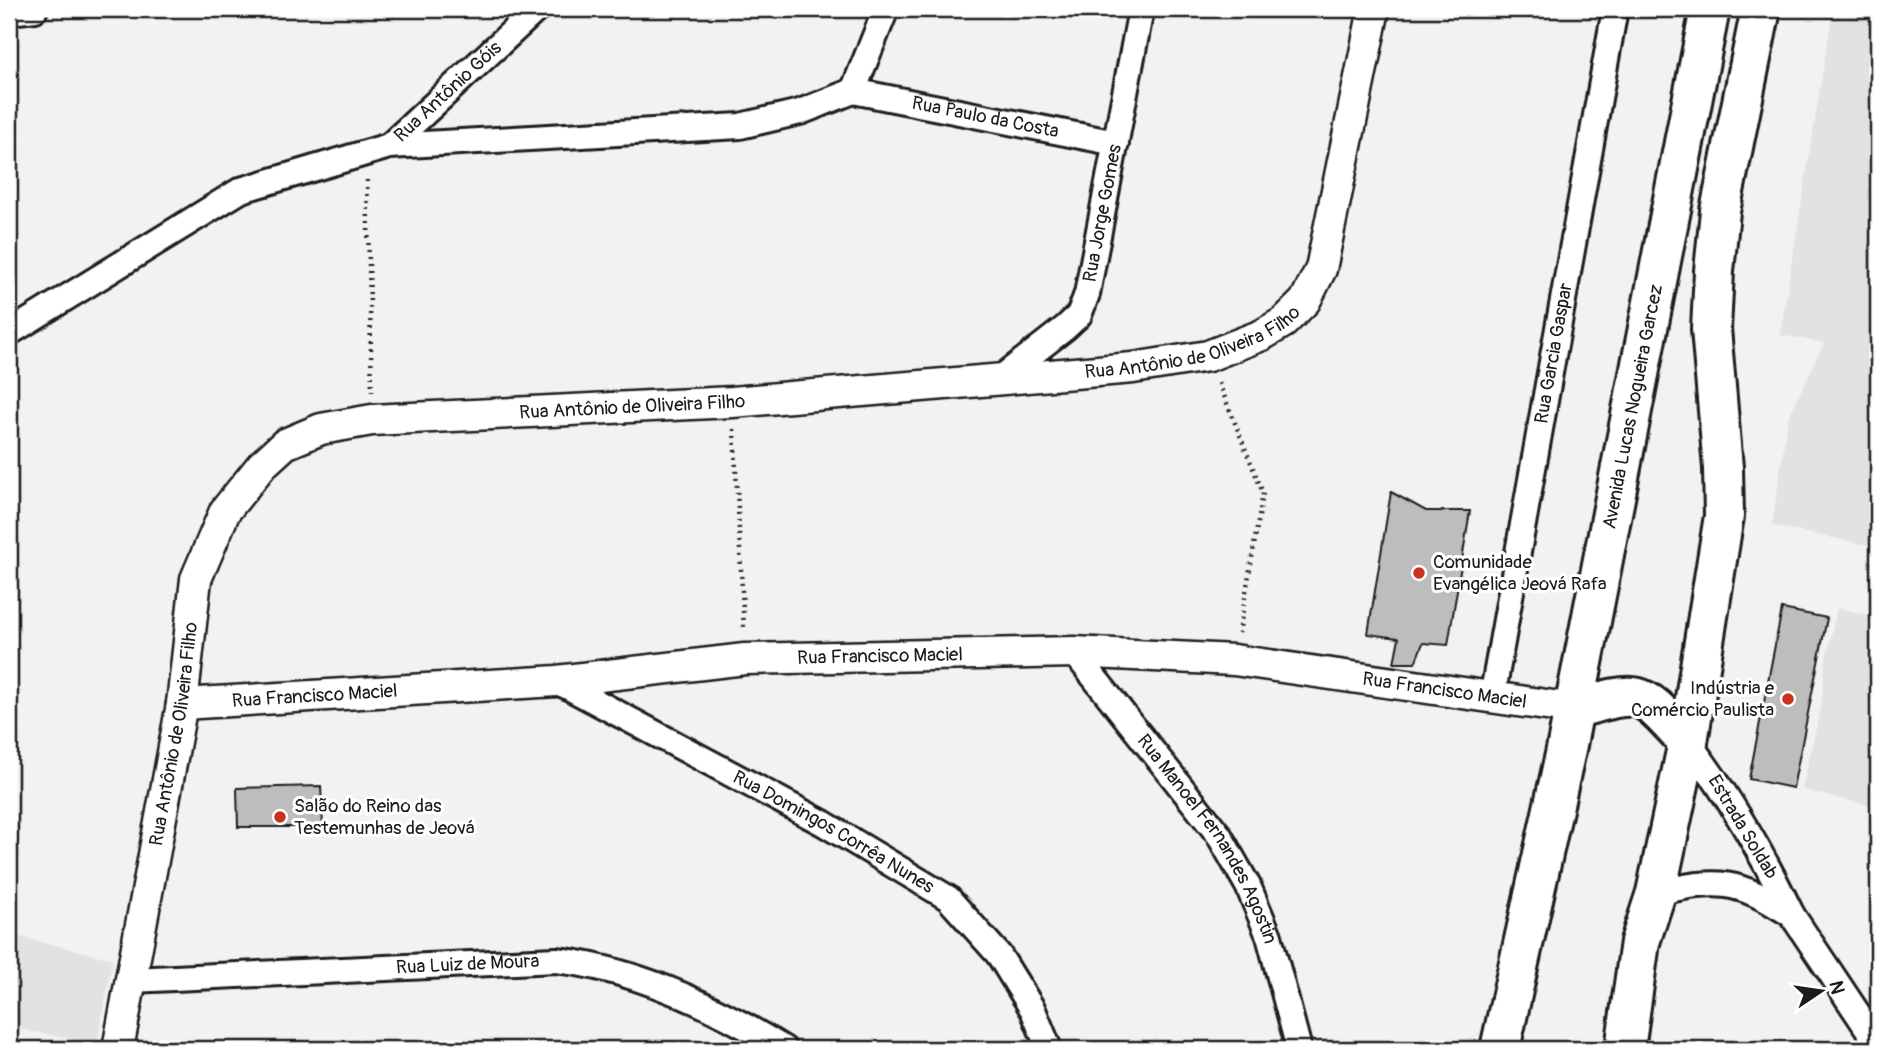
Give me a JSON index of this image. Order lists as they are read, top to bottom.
{
  "streets": {
    "main road": ["Avenida Lucas Nogueira Garcez"],
    "street": [
      "Rua Antônio Góis",
      "Rua Paulo da Costa",
      "Rua Jorge Gomes",
      "Rua Antônio de Oliveira Filho",
      "Rua Garcia Gaspar",
      "Rua Francisco Maciel",
      "Estrada Soldab",
      "Rua Domingos Corrêa Nunes",
      "Rua Manoel Fernandes Agostin",
      "Rua Luiz de Moura"
    ]
  },
  "crossings": [
    ["Rua Paulo da Costa", "Rua Jorge Gomes"],
    ["Rua Jorge Gomes", "Rua Antônio de Oliveira Filho"],
    ["Rua Antônio de Oliveira Filho", "Rua Francisco Maciel"],
    ["Rua Antônio de Oliveira Filho", "Rua Luiz de Moura"],
    ["Rua Garcia Gaspar", "Rua Francisco Maciel"],
    ["Avenida Lucas Nogueira Garcez", "Rua Francisco Maciel"],
    ["Rua Francisco Maciel", "Rua Domingos Corrêa Nunes"],
    ["Rua Francisco Maciel", "Rua Manoel Fernandes Agostin"]
  ],
  "places": ["Comunidade Evangélica Jeová Rafa", "Indústria e Comércio Paulista", "Salão do Reino das Testemunhas de Jeová"],
  "north": "right"
}
